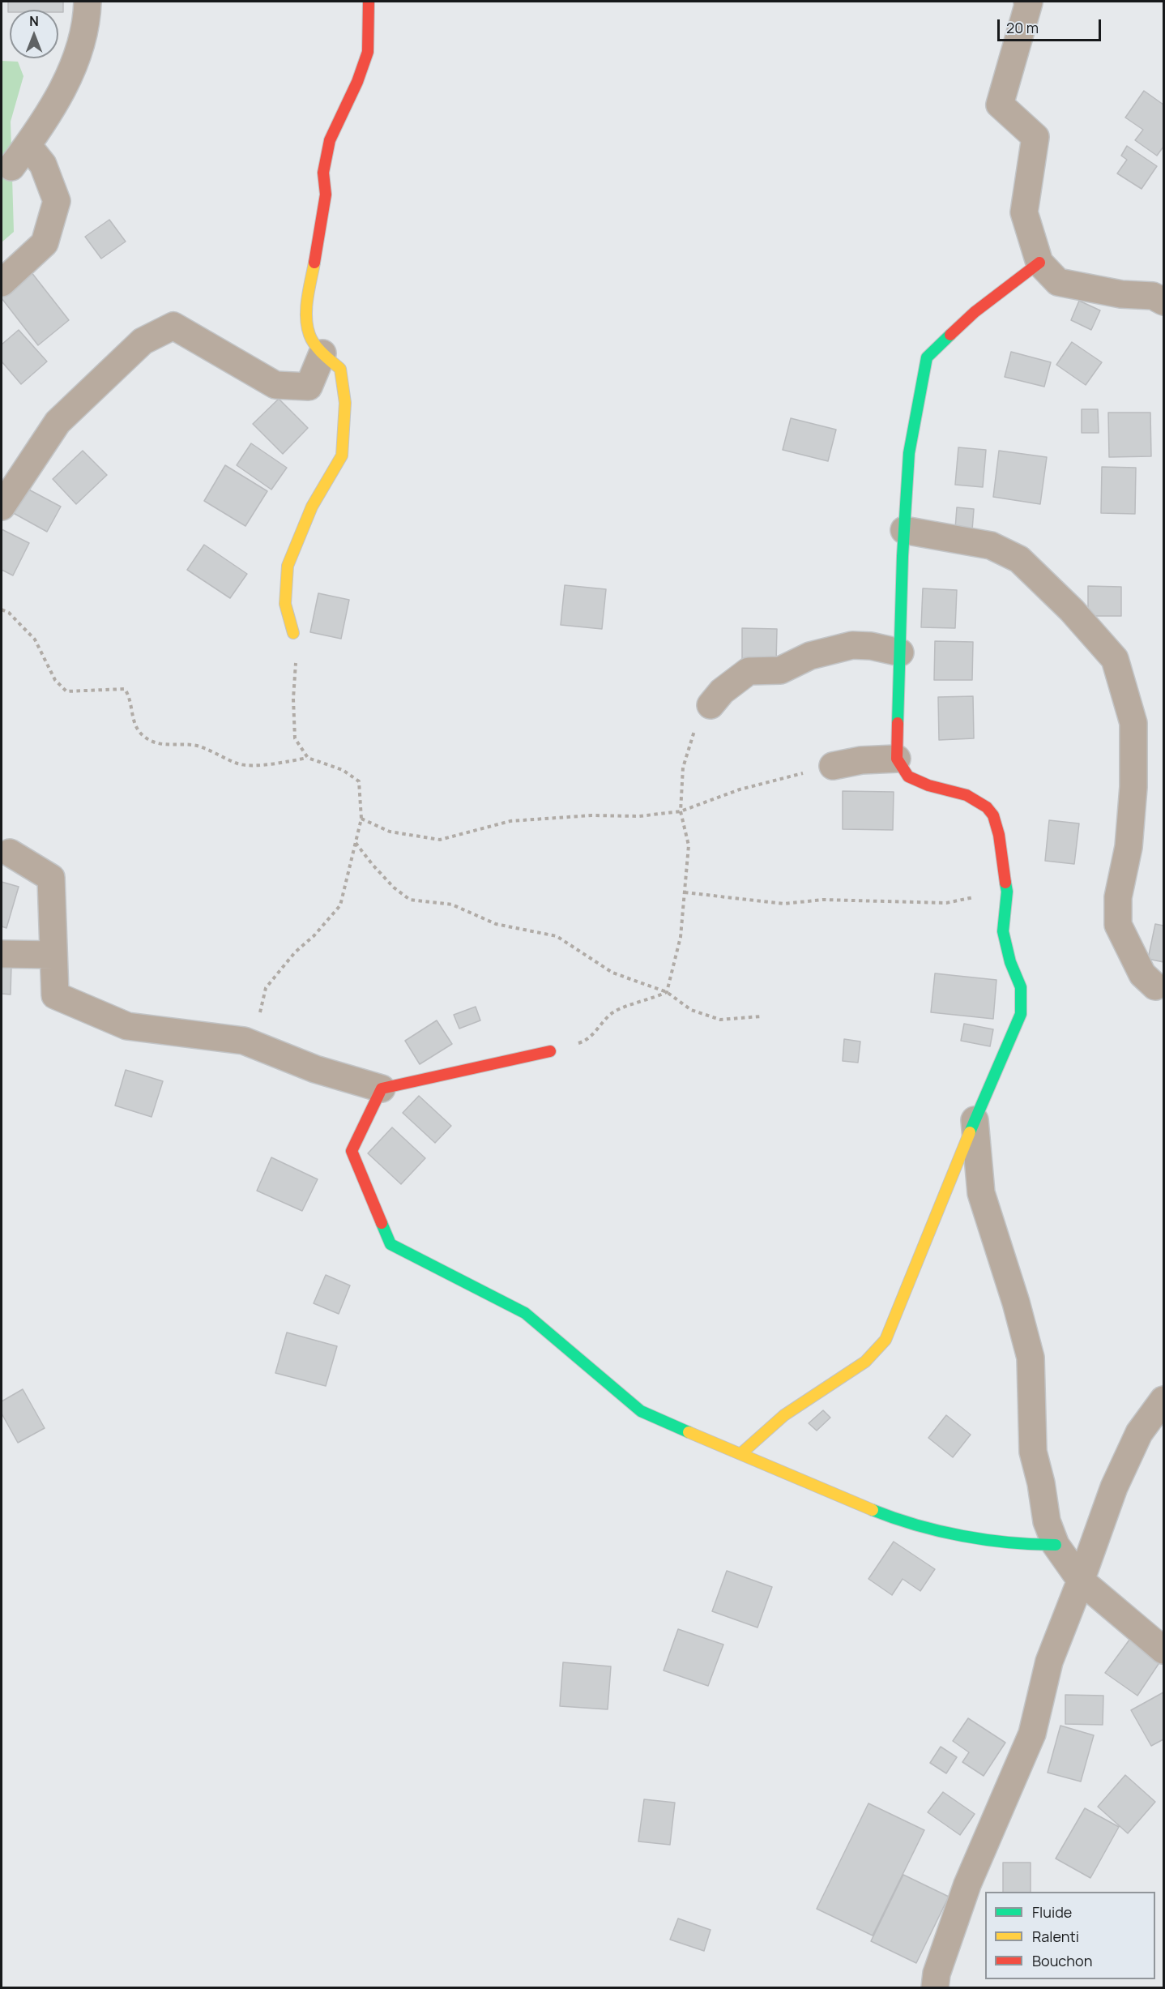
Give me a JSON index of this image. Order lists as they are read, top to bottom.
{
  "legend": ["Fluide", "Ralenti", "Bouchon"],
  "scale_bar": "20 m",
  "north": "top"
}
